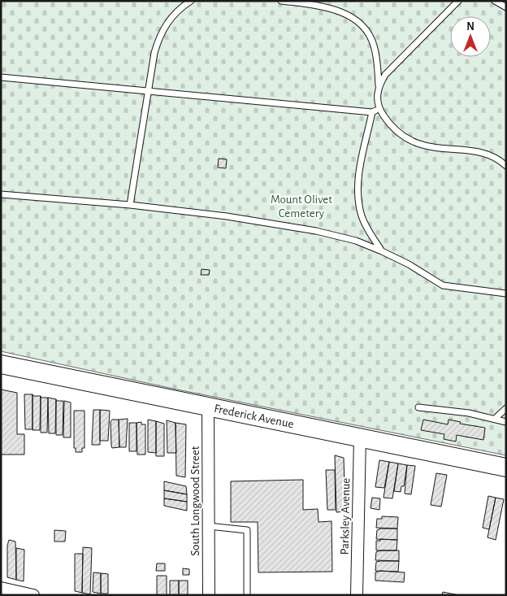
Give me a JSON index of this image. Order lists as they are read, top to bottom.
{
  "streets": {
    "main road": ["Frederick Avenue"],
    "street": ["South Longwood Street", "Parksley Avenue"]
  },
  "crossings": [
    ["Frederick Avenue", "South Longwood Street"],
    ["Frederick Avenue", "Parksley Avenue"]
  ],
  "parks": ["Mount Olivet Cemetery"],
  "north": "top"
}
